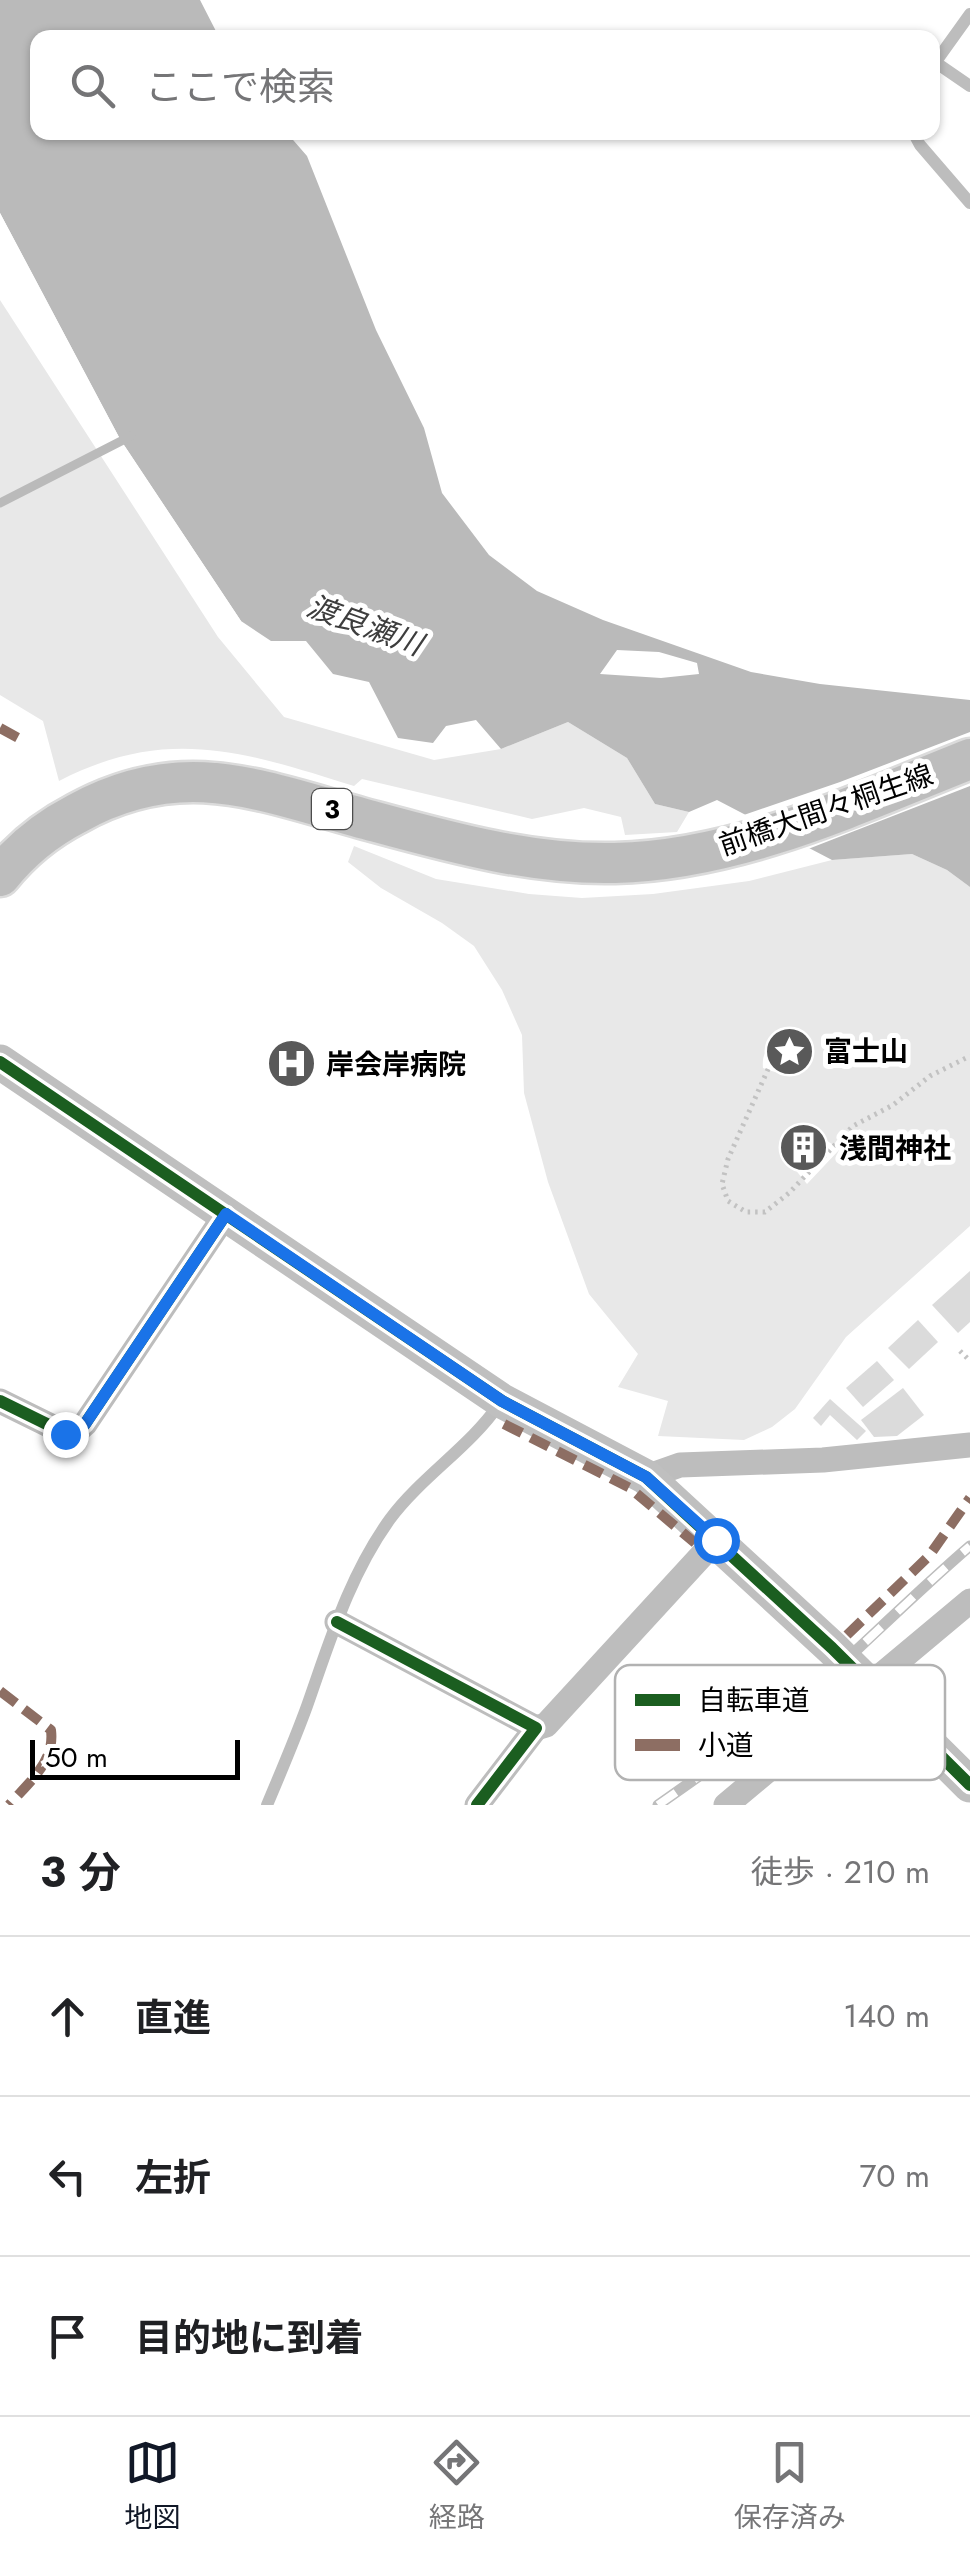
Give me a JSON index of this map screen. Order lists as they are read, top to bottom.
{
  "streets": {
    "main road": ["3", "前橋大間々桐生線"]
  },
  "water": ["渡良瀬川"],
  "places": {
    "place": ["富士山"],
    "hospital": ["岸会岸病院"],
    "building": ["浅間神社"]
  },
  "legend": ["自転車道", "小道"],
  "scale_bar": "50 m",
  "page": {
    "search": "ここで検索",
    "scale": "50 m",
    "heading": ["3 分", "徒歩 · 210 m"],
    "list": [
      ["直進", "140 m"],
      ["左折", "70 m"],
      "目的地に到着"
    ],
    "nav": ["地図", "経路", "保存済み"]
  }
}
